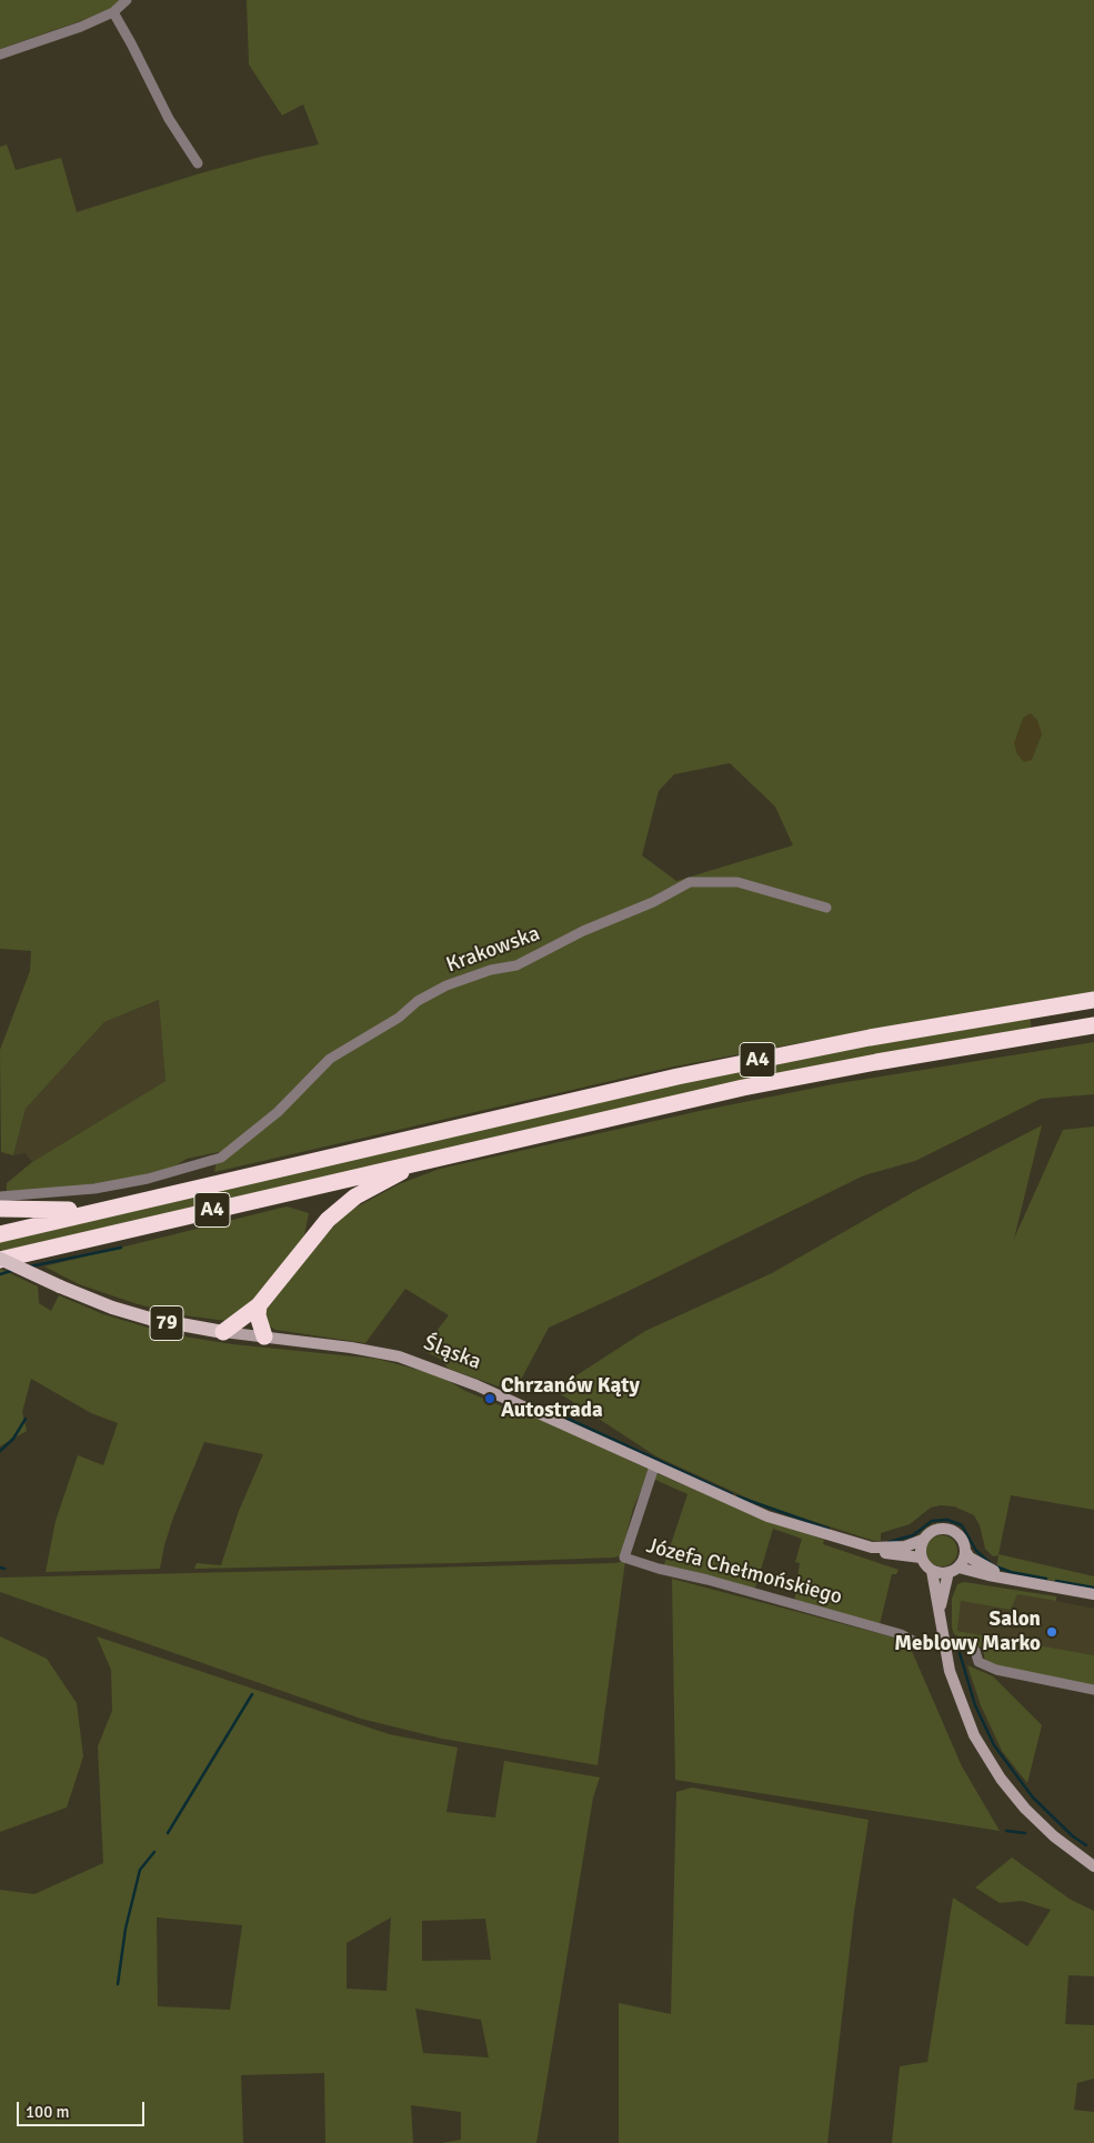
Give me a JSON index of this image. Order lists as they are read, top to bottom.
{
  "streets": {
    "highway": ["A4"],
    "main road": ["79", "Śląska"],
    "street": ["Krakowska", "Józefa Chełmońskiego"]
  },
  "crossings": [
    ["A4", "Śląska"],
    ["79", "Śląska"],
    ["Śląska", "Józefa Chełmońskiego"]
  ],
  "places": ["Chrzanów Kąty Autostrada", "Salon Meblowy Marko"],
  "scale_bar": "100 m"
}
